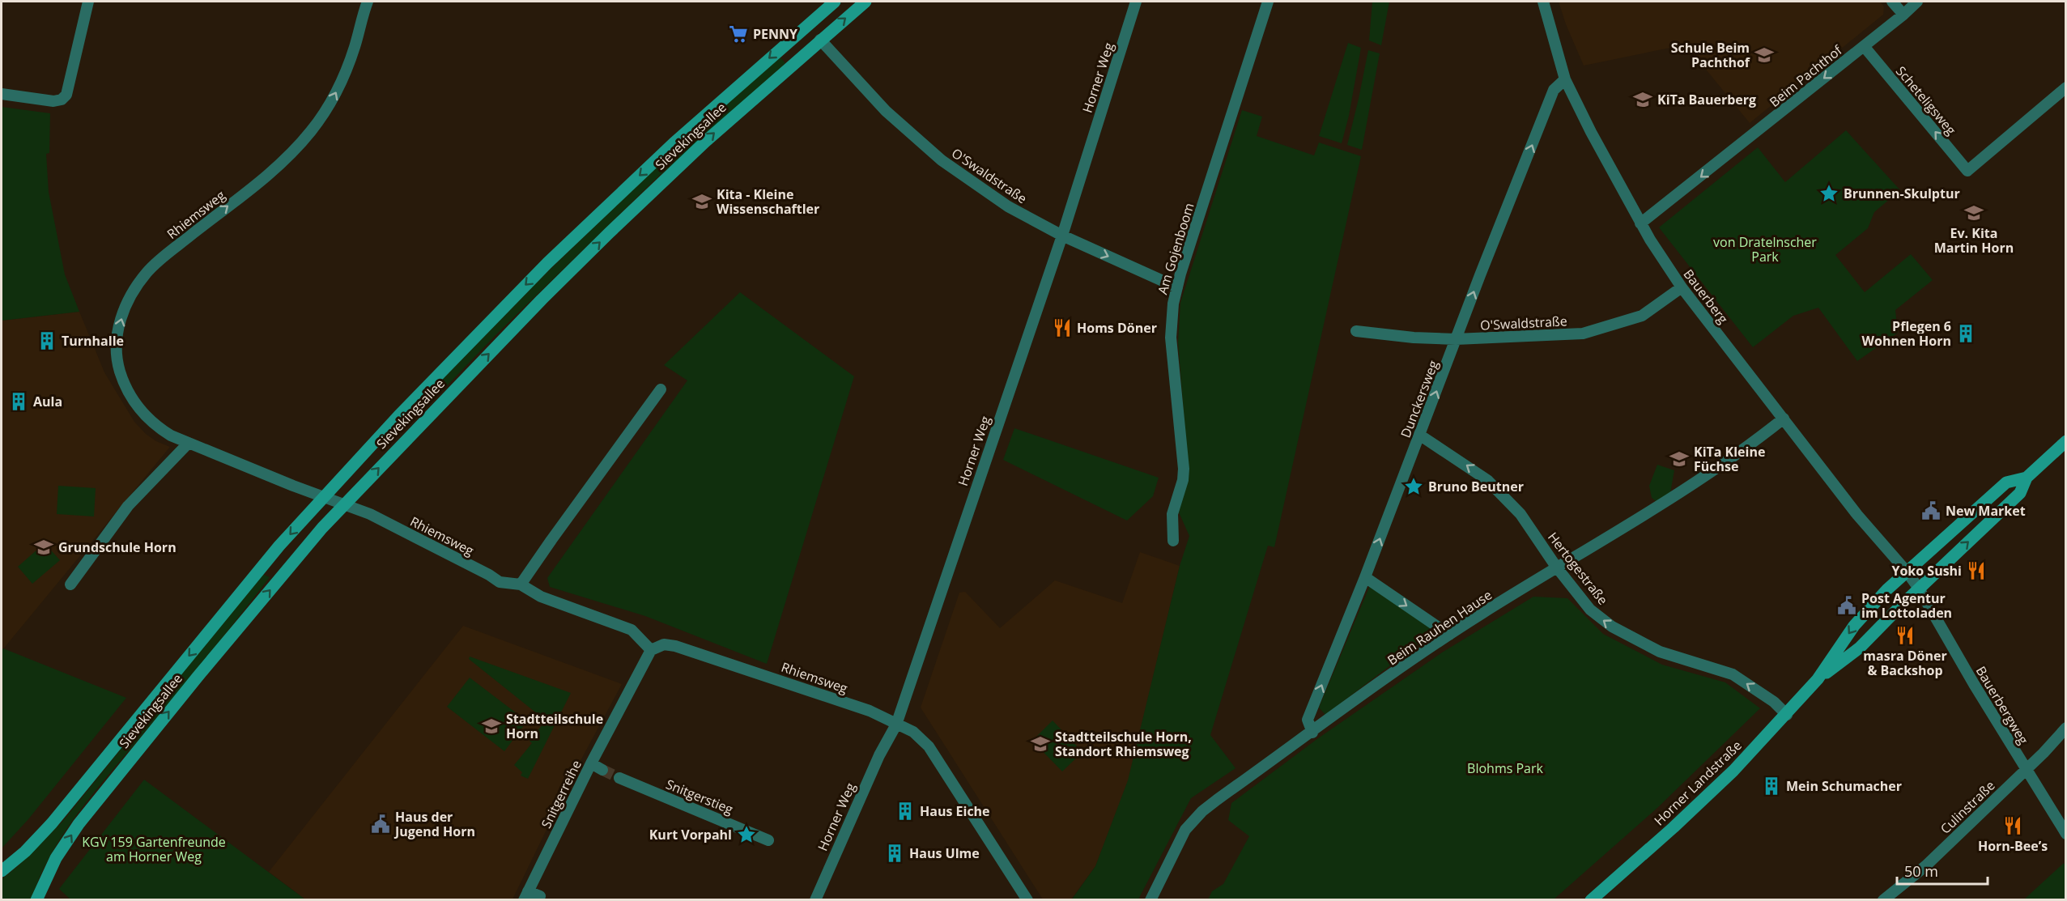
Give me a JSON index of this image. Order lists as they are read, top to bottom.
{
  "streets": {
    "main road": ["Sievekingsallee", "Horner Landstraße"],
    "street": [
      "Beim Pachthof",
      "Horner Weg",
      "Scheteligsweg",
      "O'Swaldstraße",
      "Rhiemsweg",
      "Am Gojenboom",
      "Bauerberg",
      "Dunckersweg",
      "Hertogestraße",
      "Beim Rauhen Hause",
      "Bauerbergweg",
      "Snitgerreihe",
      "Snitgerstieg",
      "Culinstraße"
    ]
  },
  "crossings": [
    ["Beim Pachthof", "Scheteligsweg"],
    ["Beim Pachthof", "Bauerberg"],
    ["Horner Weg", "O'Swaldstraße"],
    ["Horner Weg", "Rhiemsweg"],
    ["Sievekingsallee", "O'Swaldstraße"],
    ["Sievekingsallee", "Rhiemsweg"],
    ["O'Swaldstraße", "Am Gojenboom"],
    ["O'Swaldstraße", "Bauerberg"],
    ["O'Swaldstraße", "Dunckersweg"],
    ["Rhiemsweg", "Snitgerreihe"],
    ["Bauerberg", "Dunckersweg"],
    ["Bauerberg", "Beim Rauhen Hause"],
    ["Bauerberg", "Bauerbergweg"],
    ["Bauerberg", "Horner Landstraße"],
    ["Dunckersweg", "Hertogestraße"],
    ["Dunckersweg", "Beim Rauhen Hause"],
    ["Hertogestraße", "Beim Rauhen Hause"],
    ["Hertogestraße", "Horner Landstraße"],
    ["Bauerbergweg", "Horner Landstraße"],
    ["Bauerbergweg", "Culinstraße"]
  ],
  "one_way": ["Beim Pachthof", "Dunckersweg", "Hertogestraße"],
  "parks": ["von Dratelnscher Park", "Blohms Park", "KGV 159 Gartenfreunde am Horner Weg"],
  "places": {
    "supermarket": ["PENNY"],
    "school or university": [
      "Schule Beim Pachthof",
      "KiTa Bauerberg",
      "Kita - Kleine Wissenschaftler",
      "Ev. Kita Martin Horn",
      "KiTa Kleine Füchse",
      "Grundschule Horn",
      "Stadtteilschule Horn",
      "Stadtteilschule Horn, Standort Rhiemsweg"
    ],
    "place": ["Brunnen-Skulptur", "Bruno Beutner", "Kurt Vorpahl"],
    "restaurant": [
      "Homs Döner",
      "Yoko Sushi",
      "masra Döner & Backshop",
      "Horn-Bee’s"
    ],
    "building": [
      "Pflegen 6 Wohnen Horn",
      "Turnhalle",
      "Aula",
      "Mein Schumacher",
      "Haus Eiche",
      "Haus Ulme"
    ],
    "public building": ["New Market", "Post Agentur im Lottoladen", "Haus der Jugend Horn"]
  },
  "scale_bar": "50 m"
}
